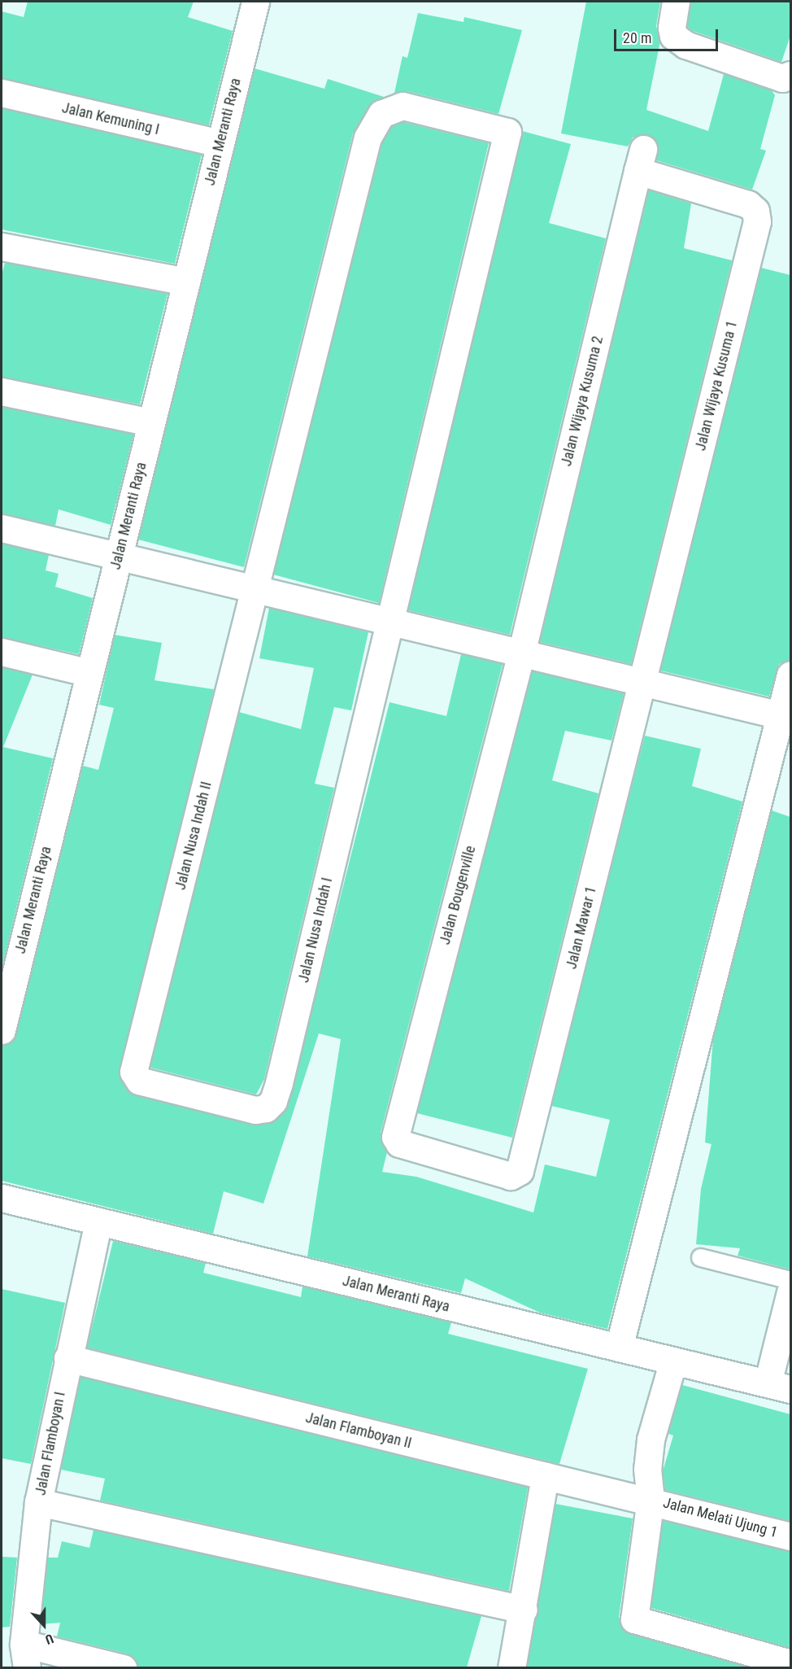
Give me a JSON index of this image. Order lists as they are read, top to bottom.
{
  "streets": {
    "street": [
      "Jalan Kemuning I",
      "Jalan Meranti Raya",
      "Jalan Wijaya Kusuma 1",
      "Jalan Wijaya Kusuma 2",
      "Jalan Nusa Indah II",
      "Jalan Bougenville",
      "Jalan Mawar 1",
      "Jalan Nusa Indah I",
      "Jalan Flamboyan II",
      "Jalan Flamboyan I",
      "Jalan Melati Ujung 1"
    ]
  },
  "crossings": [
    ["Jalan Kemuning I", "Jalan Meranti Raya"],
    ["Jalan Meranti Raya", "Jalan Flamboyan I"],
    ["Jalan Wijaya Kusuma 1", "Jalan Wijaya Kusuma 2"],
    ["Jalan Wijaya Kusuma 1", "Jalan Mawar 1"],
    ["Jalan Wijaya Kusuma 2", "Jalan Bougenville"],
    ["Jalan Nusa Indah II", "Jalan Nusa Indah I"],
    ["Jalan Bougenville", "Jalan Mawar 1"],
    ["Jalan Flamboyan II", "Jalan Flamboyan I"],
    ["Jalan Flamboyan II", "Jalan Melati Ujung 1"]
  ],
  "scale_bar": "20 m",
  "north": "bottom"
}
